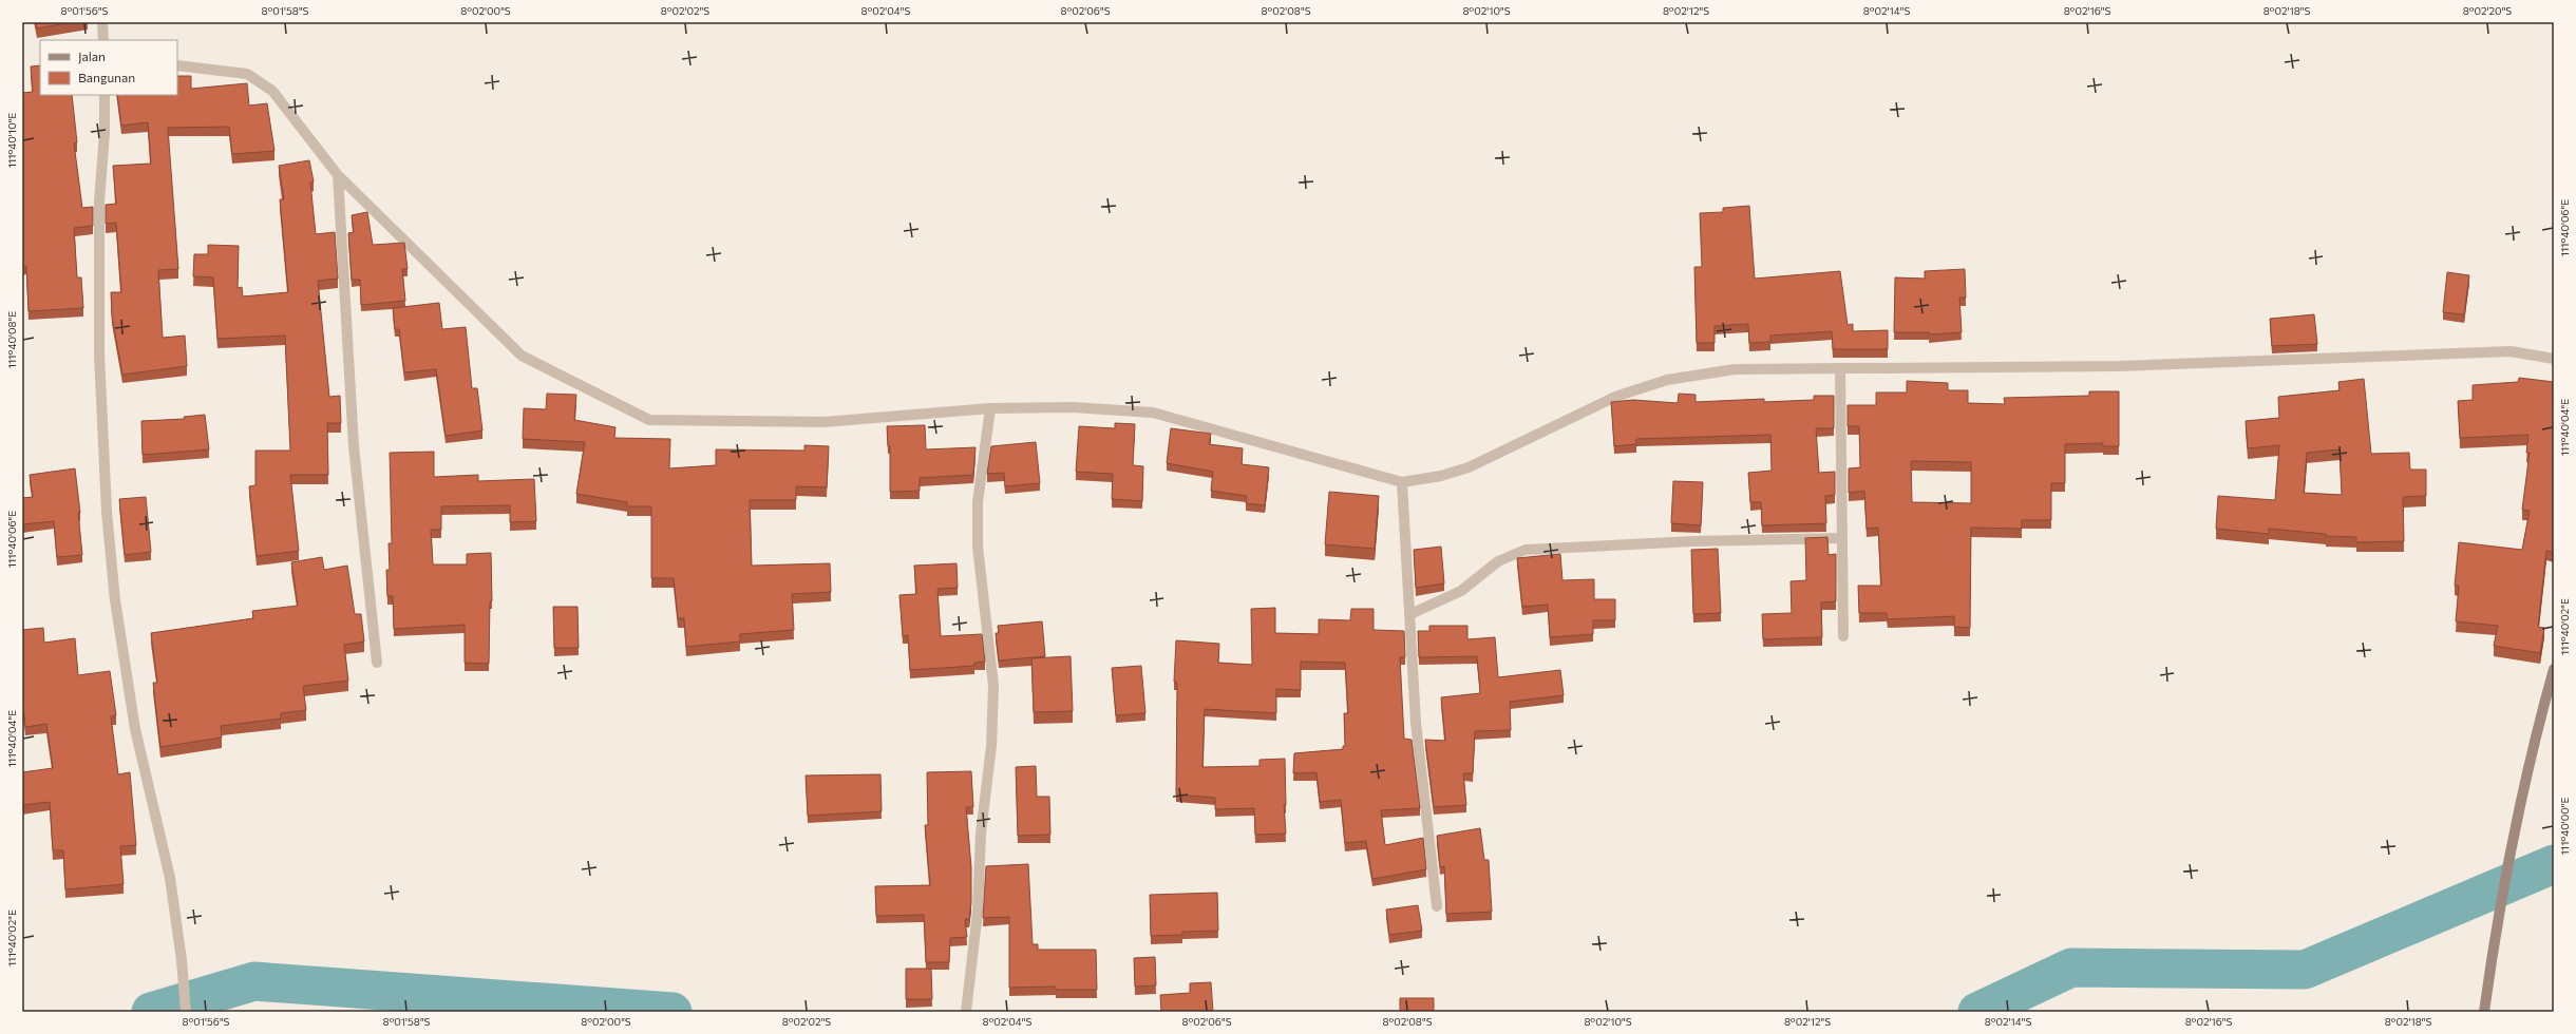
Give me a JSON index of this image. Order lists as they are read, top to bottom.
{
  "legend": ["Jalan", "Bangunan"],
  "coordinates": [
    "8°01'56\"S",
    "8°01'58\"S",
    "8°02'00\"S",
    "8°02'02\"S",
    "8°02'04\"S",
    "8°02'06\"S",
    "8°02'08\"S",
    "8°02'10\"S",
    "8°02'12\"S",
    "8°02'14\"S",
    "8°02'16\"S",
    "8°02'18\"S",
    "8°02'20\"S",
    "111°40'10\"E",
    "111°40'06\"E",
    "111°40'08\"E",
    "111°40'04\"E",
    "111°40'02\"E",
    "111°40'00\"E"
  ]
}
